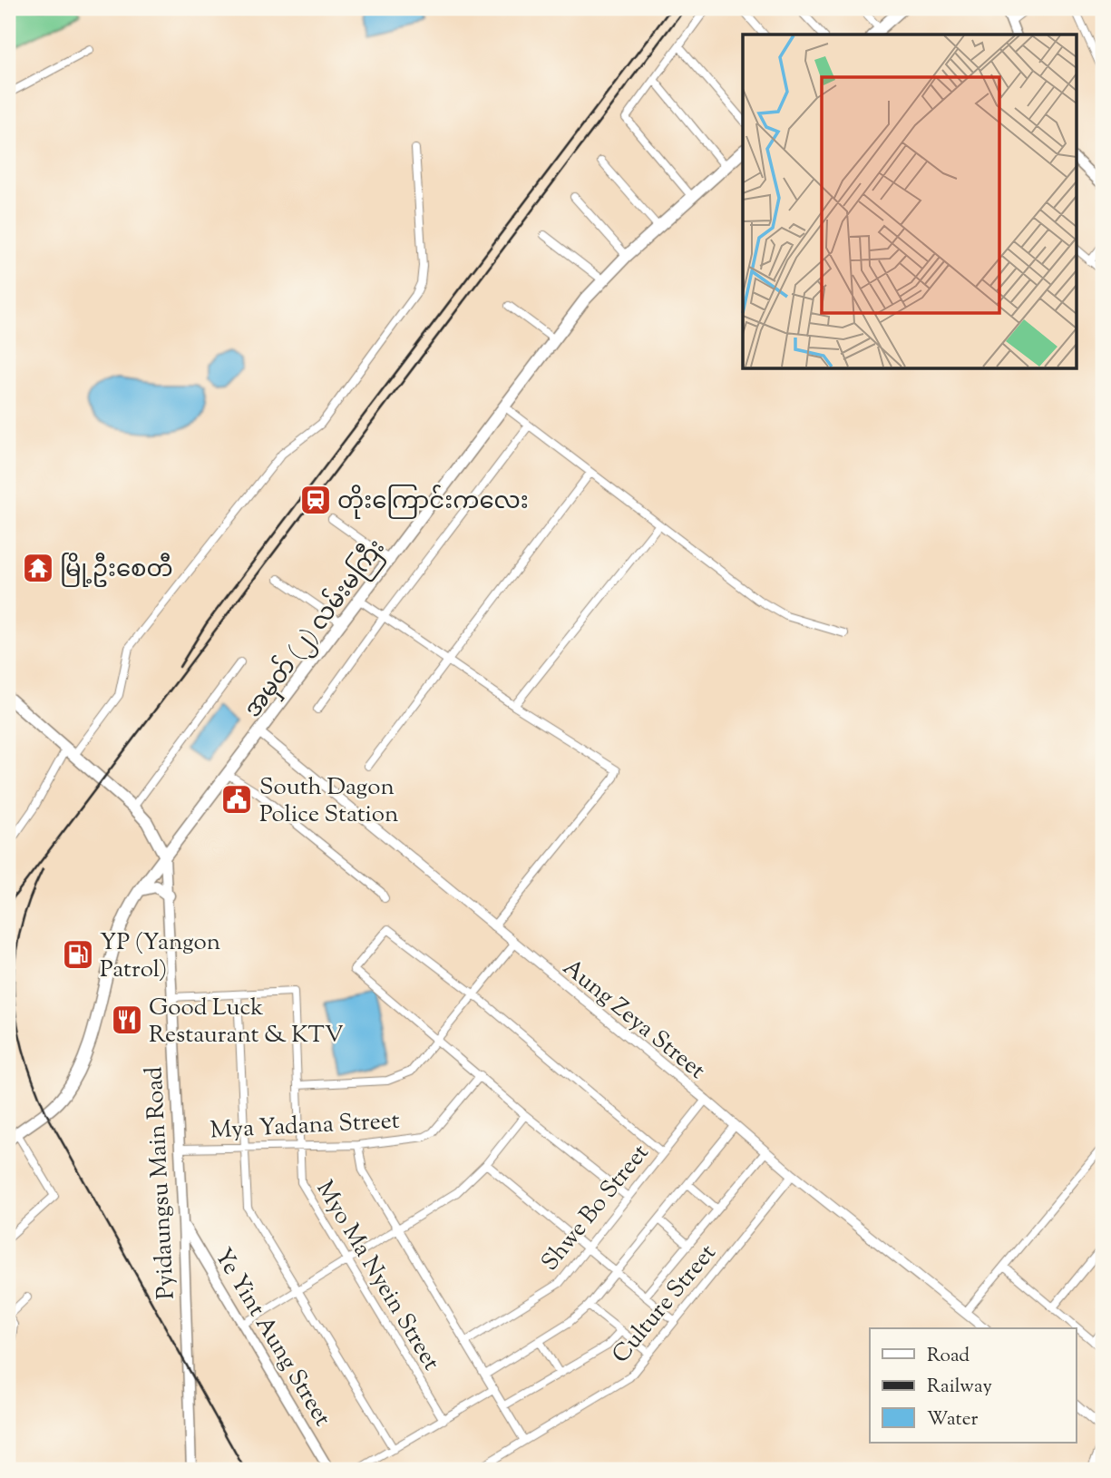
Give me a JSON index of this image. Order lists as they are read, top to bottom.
{
  "streets": {
    "main road": ["အမှတ် (၂) လမ်းမကြီး", "Pyidaungsu Main Road", "Ye Yint Aung Street"],
    "street": [
      "Aung Zeya Street",
      "Mya Yadana Street",
      "Shwe Bo Street",
      "Myo Ma Nyein Street",
      "Culture Street"
    ]
  },
  "crossings": [
    ["အမှတ် (၂) လမ်းမကြီး", "Aung Zeya Street"],
    ["အမှတ် (၂) လမ်းမကြီး", "Pyidaungsu Main Road"],
    ["Aung Zeya Street", "Shwe Bo Street"],
    ["Aung Zeya Street", "Culture Street"],
    ["Mya Yadana Street", "Pyidaungsu Main Road"],
    ["Mya Yadana Street", "Myo Ma Nyein Street"],
    ["Pyidaungsu Main Road", "Ye Yint Aung Street"]
  ],
  "places": {
    "station": ["တိုးကြောင်းကလေး"],
    "temple": ["မြို့ဦးစေတီ"],
    "public building": ["South Dagon Police Station"],
    "fuel station": ["YP (Yangon Patrol)"],
    "restaurant": ["Good Luck Restaurant & KTV"]
  },
  "legend": ["Road", "Railway", "Water"]
}
